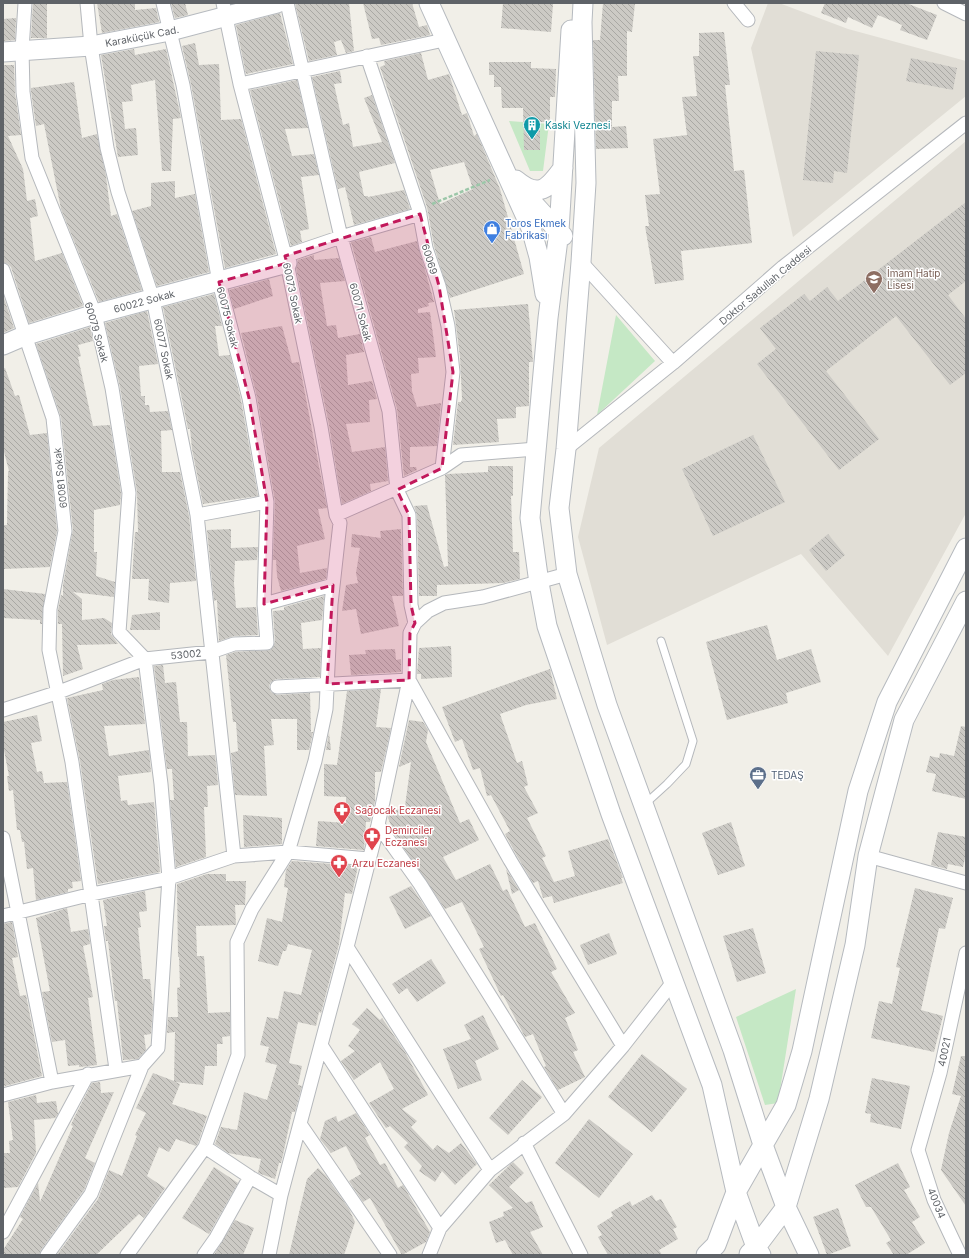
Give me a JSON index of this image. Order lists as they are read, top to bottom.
{
  "streets": {
    "main road": ["Karaküçük Cad.", "60022 Sokak"],
    "street": [
      "60069",
      "Doktor Sadullah Caddesi",
      "60073 Sokak",
      "60071 Sokak",
      "60075 Sokak",
      "60079 Sokak",
      "60077 Sokak",
      "60081 Sokak",
      "53002",
      "40021",
      "40034"
    ]
  },
  "crossings": [
    ["Karaküçük Cad.", "60073 Sokak"],
    ["Karaküçük Cad.", "60075 Sokak"],
    ["Karaküçük Cad.", "60079 Sokak"],
    ["Karaküçük Cad.", "60077 Sokak"],
    ["60073 Sokak", "60022 Sokak"],
    ["60022 Sokak", "60075 Sokak"],
    ["60022 Sokak", "60079 Sokak"],
    ["60022 Sokak", "60077 Sokak"],
    ["60022 Sokak", "60081 Sokak"],
    ["60075 Sokak", "53002"],
    ["60079 Sokak", "53002"],
    ["60077 Sokak", "53002"],
    ["60081 Sokak", "53002"],
    ["40021", "40034"]
  ],
  "places": {
    "building": ["Kaski Veznesi"],
    "shop": ["Toros Ekmek Fabrikası"],
    "school or university": ["İmam Hatip Lisesi"],
    "office": ["TEDAŞ"],
    "pharmacy": ["Sağocak Eczanesi", "Demirciler Eczanesi", "Arzu Eczanesi"]
  }
}
